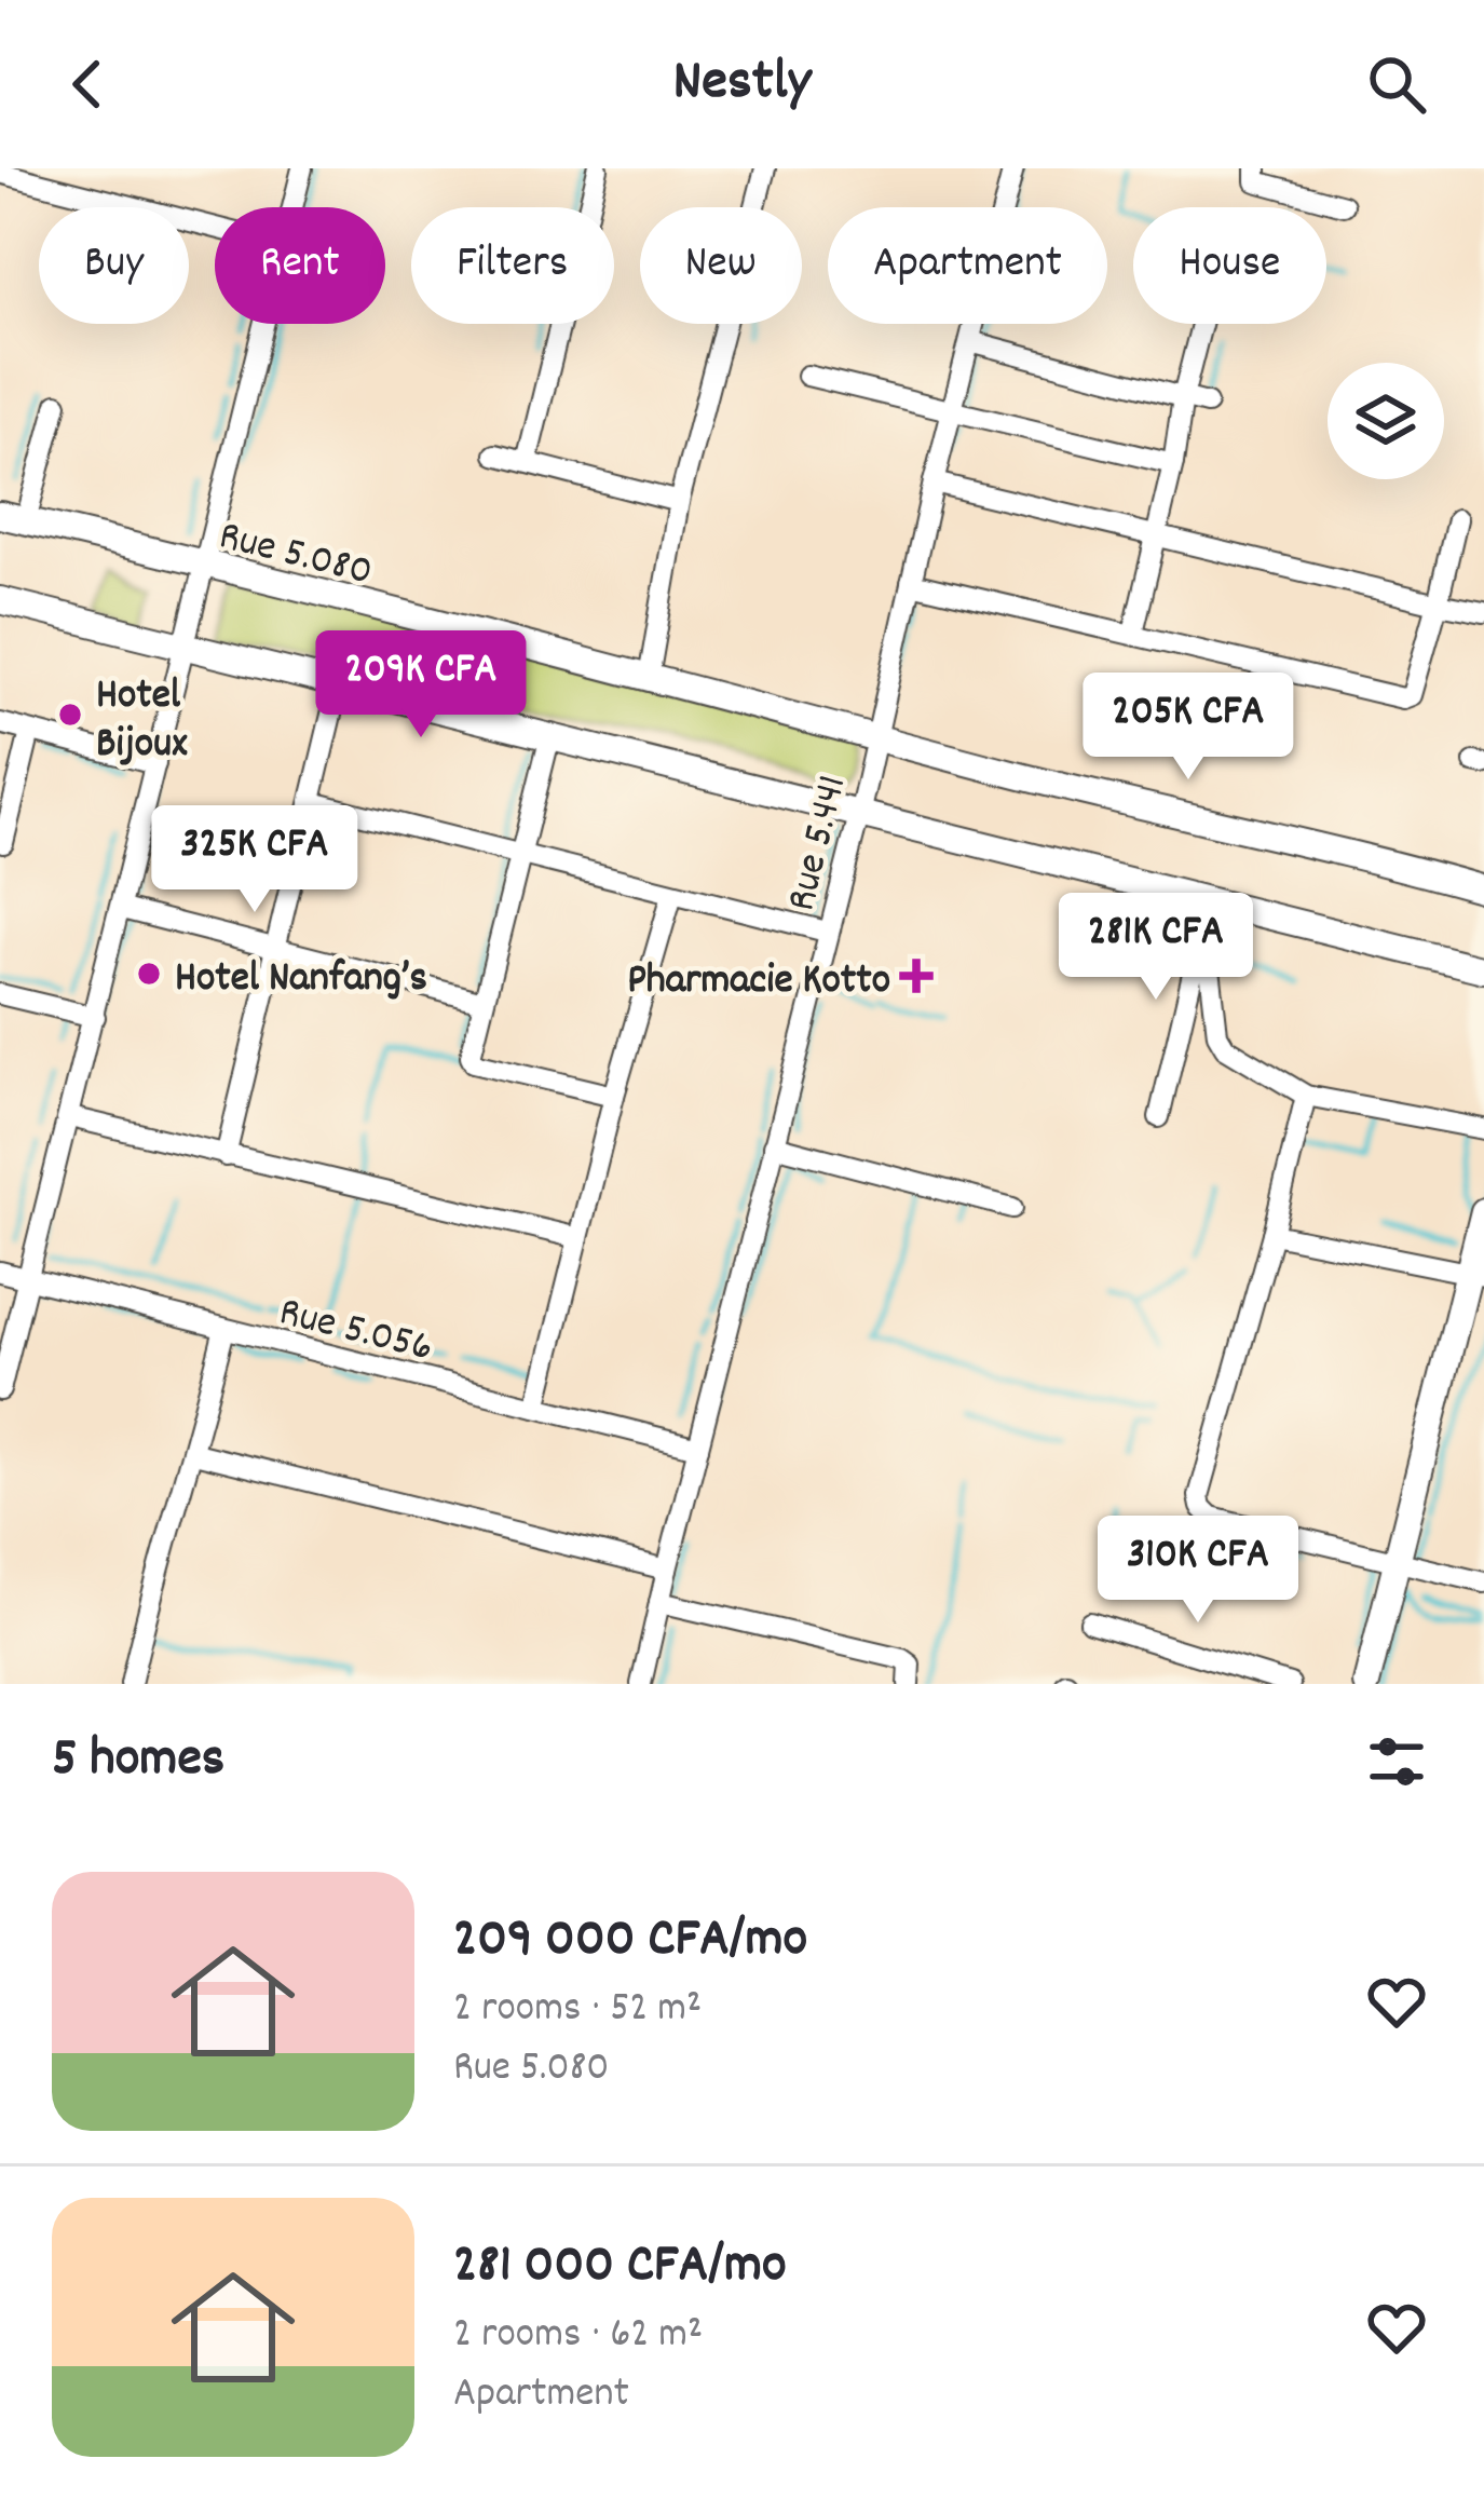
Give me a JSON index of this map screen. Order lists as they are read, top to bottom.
{
  "streets": {
    "main road": ["Rue 5.080"],
    "street": ["Rue 5.441", "Rue 5.056"]
  },
  "crossings": [
    ["Rue 5.080", "Rue 5.441"],
    ["Rue 5.441", "Rue 5.056"]
  ],
  "places": {
    "other": ["Hotel Bijoux", "Hotel Nanfang’s"],
    "health": ["Pharmacie Kotto"]
  },
  "page": {
    "header": "Nestly",
    "chip": [
      "Buy",
      "Rent",
      "Filters",
      "New",
      "Apartment",
      "House"
    ],
    "price": [
      "209K CFA",
      "205K CFA",
      "325K CFA",
      "281K CFA",
      "310K CFA"
    ],
    "heading": "5 homes",
    "list": [
      {
        "name": "209 000 CFA/mo",
        "note": "2 rooms · 52 m² · Rue 5.080"
      },
      {
        "name": "281 000 CFA/mo",
        "note": "2 rooms · 62 m² · Apartment"
      }
    ]
  }
}
